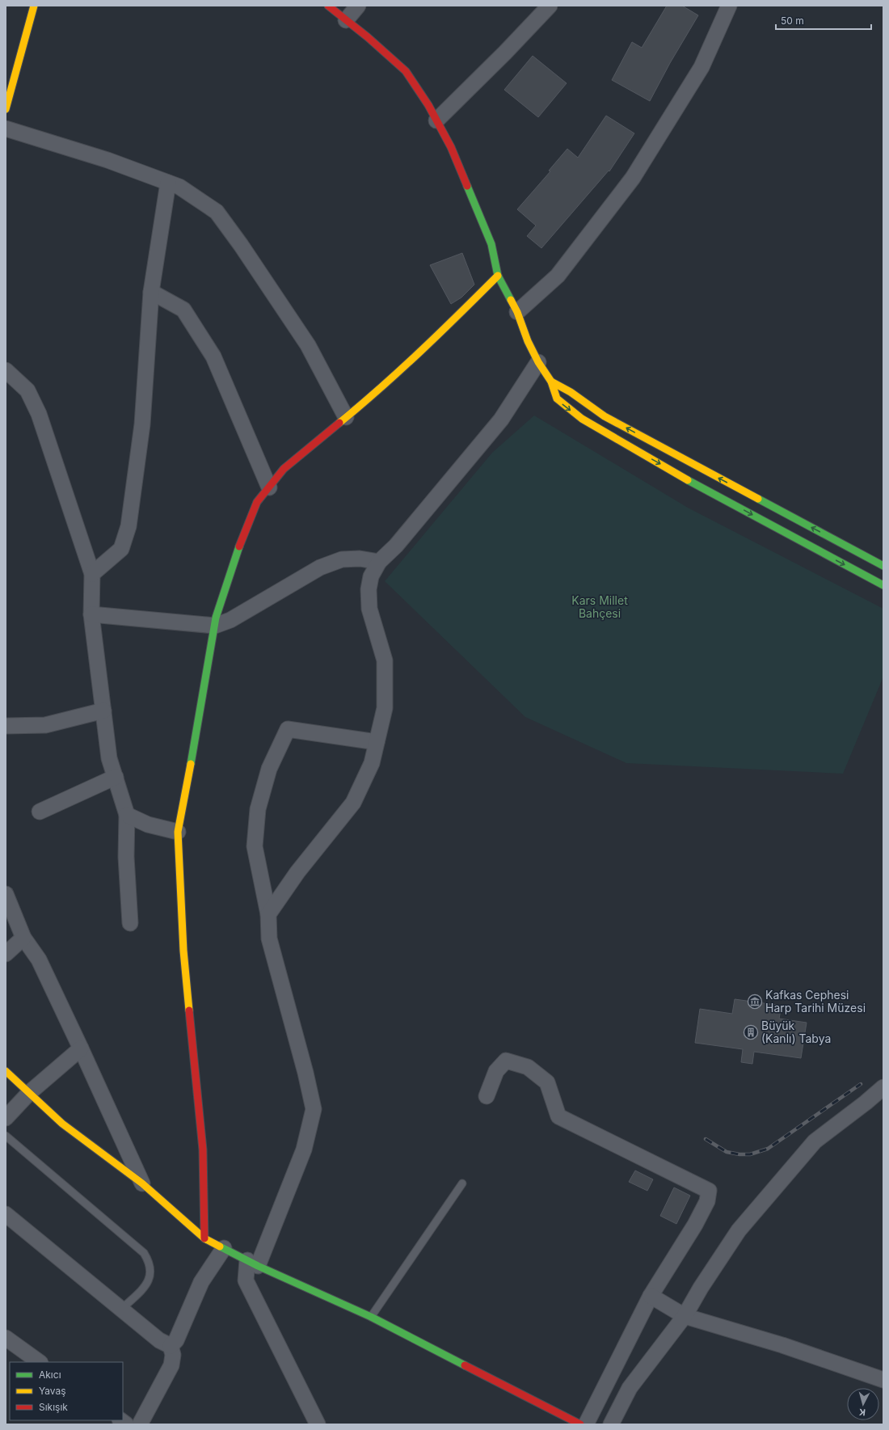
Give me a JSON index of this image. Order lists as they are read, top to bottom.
{
  "parks": ["Kars Millet Bahçesi"],
  "places": {
    "museum": ["Kafkas Cephesi Harp Tarihi Müzesi"],
    "building": ["Büyük (Kanlı) Tabya"]
  },
  "legend": ["Akıcı", "Yavaş", "Sıkışık"],
  "scale_bar": "50 m",
  "north": "bottom"
}
